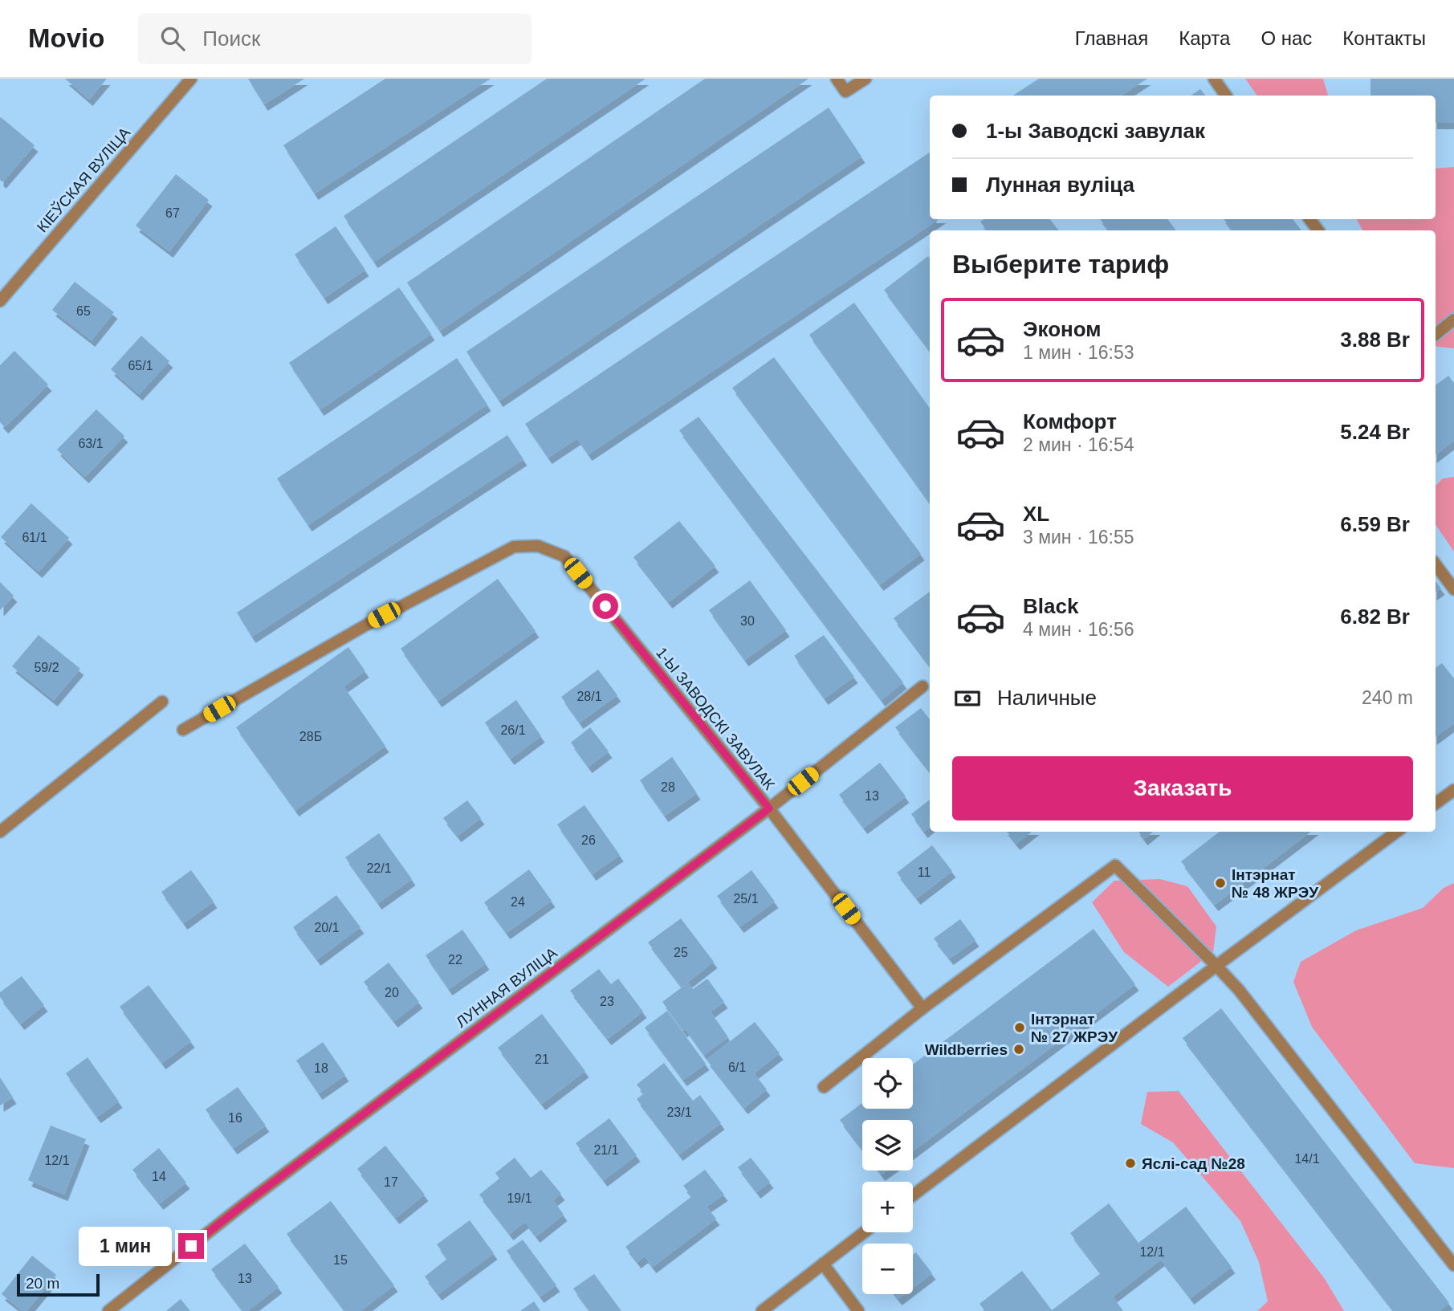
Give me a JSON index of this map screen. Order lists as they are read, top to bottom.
{
  "streets": {
    "street": ["КІЕЎСКАЯ ВУЛІЦА", "1-Ы ЗАВОДСКІ ЗАВУЛАК", "ЛУННАЯ ВУЛІЦА"]
  },
  "crossings": [
    ["1-Ы ЗАВОДСКІ ЗАВУЛАК", "ЛУННАЯ ВУЛІЦА"]
  ],
  "places": [
    "Інтэрнат № 48 ЖРЭУ",
    "Інтэрнат № 27 ЖРЭУ",
    "Wildberries",
    "Яслі-сад №28"
  ],
  "house_numbers": [
    "67",
    "65",
    "65/1",
    "63/1",
    "61/1",
    "30",
    "59/2",
    "28/1",
    "26/1",
    "28Б",
    "28",
    "13",
    "26",
    "22/1",
    "11",
    "25/1",
    "24",
    "20/1",
    "25",
    "22",
    "20",
    "23",
    "21",
    "6/1",
    "18",
    "23/1",
    "16",
    "21/1",
    "14/1",
    "12/1",
    "14",
    "17",
    "19/1",
    "12/1",
    "15",
    "13"
  ],
  "scale_bar": "20 m",
  "page": {
    "header": "Movio",
    "search": "Поиск",
    "nav": [
      "Главная",
      "Карта",
      "О нас",
      "Контакты"
    ],
    "banner": ["1-ы Заводскі завулак", "Лунная вуліца"],
    "heading": "Выберите тариф",
    "list": [
      {
        "name": "Эконом",
        "note": "1 мин · 16:53",
        "value": "3.88 Br"
      },
      {
        "name": "Комфорт",
        "note": "2 мин · 16:54",
        "value": "5.24 Br"
      },
      {
        "name": "XL",
        "note": "3 мин · 16:55",
        "value": "6.59 Br"
      },
      {
        "name": "Black",
        "note": "4 мин · 16:56",
        "value": "6.82 Br"
      }
    ],
    "pay": ["Наличные", "240 m"],
    "buttons": "Заказать",
    "map_buttons": ["+", "−"],
    "bubble": "1 мин",
    "scale": "20 m"
  }
}
